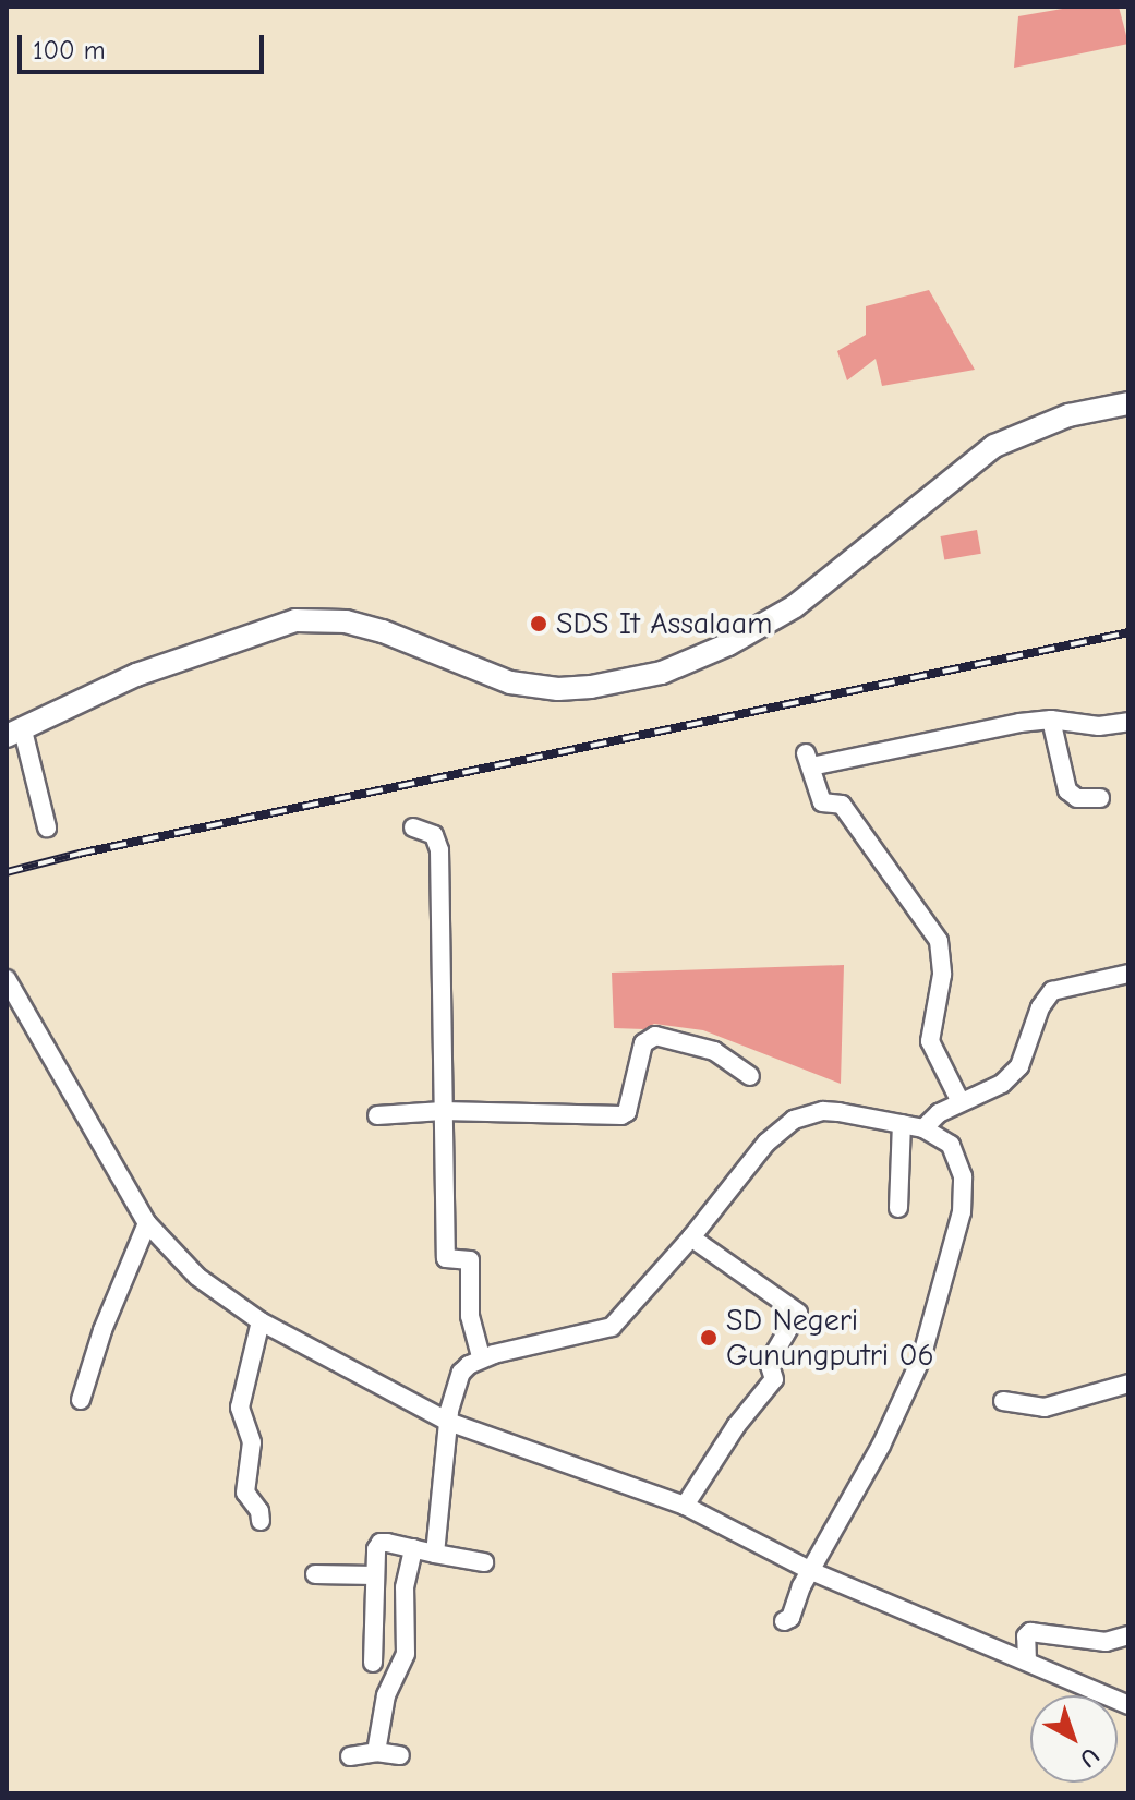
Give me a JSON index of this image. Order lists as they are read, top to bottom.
{
  "places": ["SDS It Assalaam", "SD Negeri Gunungputri 06"],
  "scale_bar": "100 m",
  "north": "bottom right"
}
